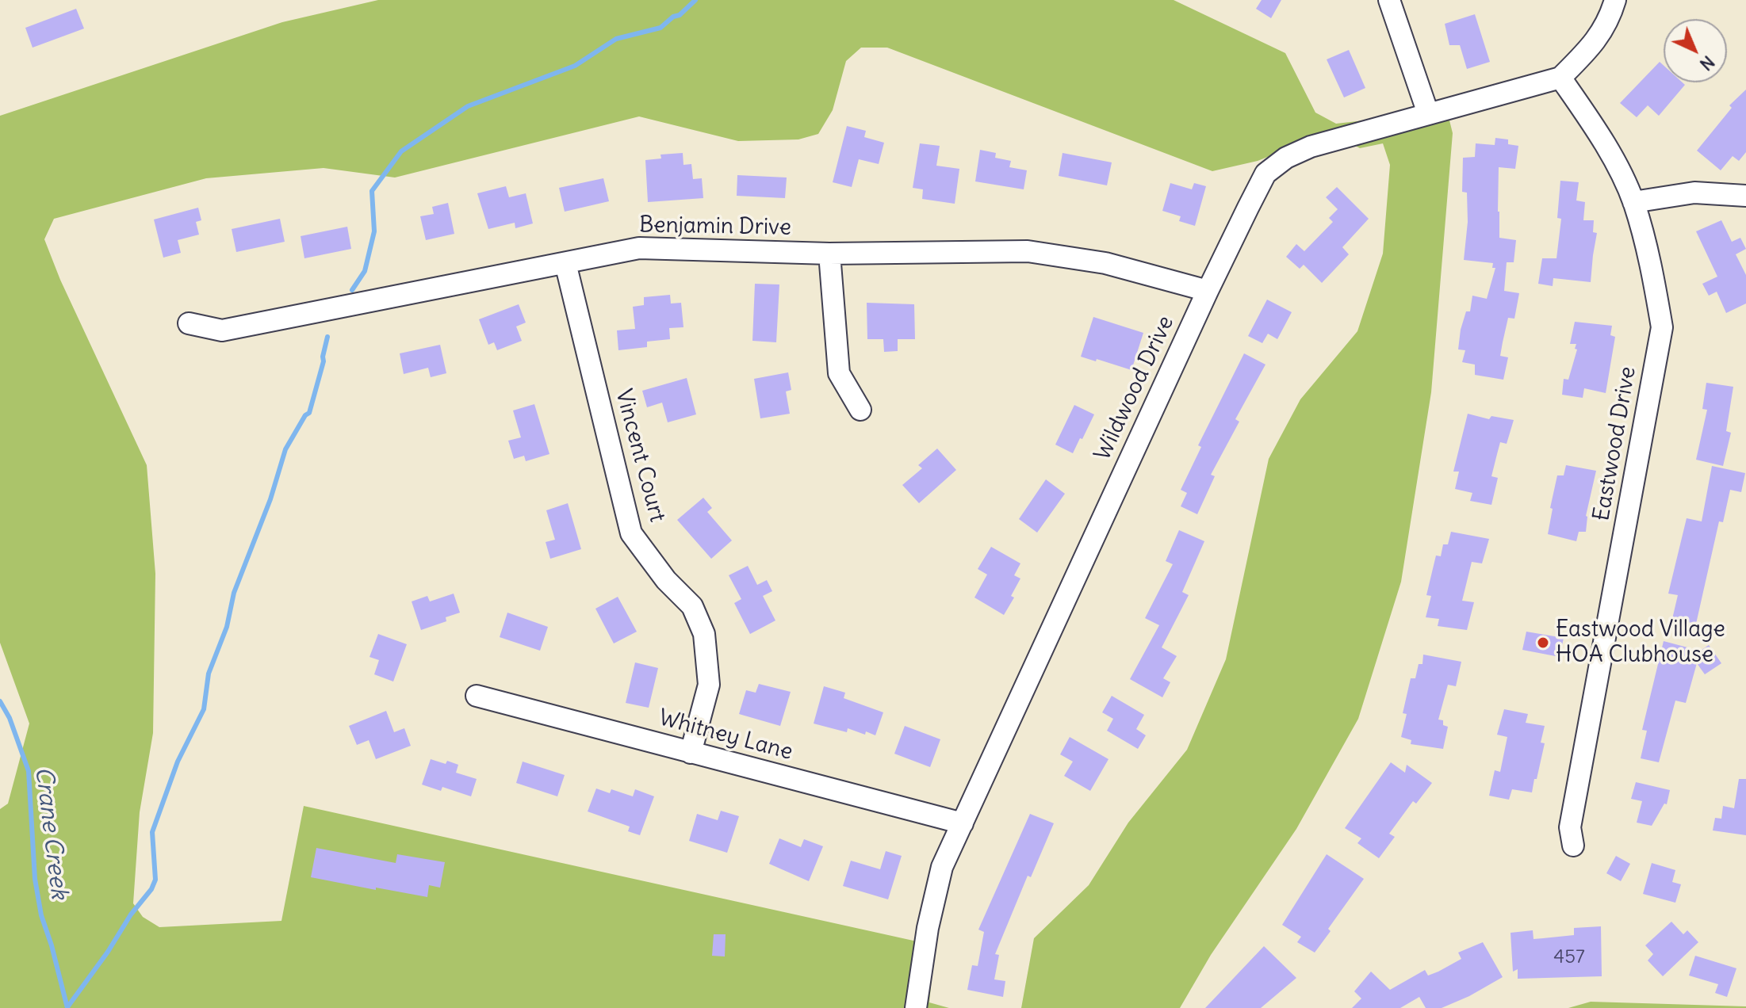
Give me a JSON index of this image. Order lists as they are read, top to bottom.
{
  "streets": {
    "street": [
      "Benjamin Drive",
      "Wildwood Drive",
      "Eastwood Drive",
      "Vincent Court",
      "Whitney Lane"
    ]
  },
  "crossings": [
    ["Benjamin Drive", "Wildwood Drive"],
    ["Benjamin Drive", "Vincent Court"],
    ["Wildwood Drive", "Eastwood Drive"],
    ["Wildwood Drive", "Whitney Lane"],
    ["Vincent Court", "Whitney Lane"]
  ],
  "water": ["Crane Creek"],
  "places": ["Eastwood Village HOA Clubhouse"],
  "house_numbers": ["457"],
  "north": "bottom right"
}
